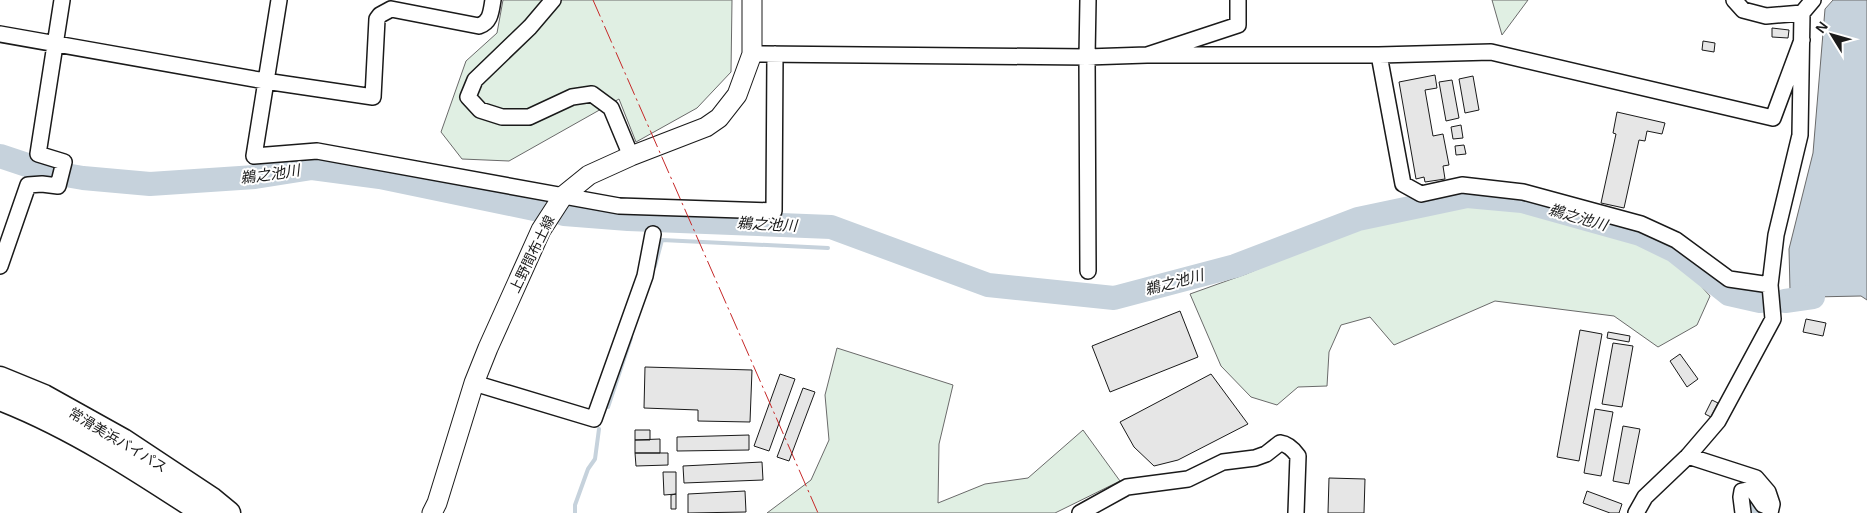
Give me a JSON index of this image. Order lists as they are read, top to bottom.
{
  "streets": {
    "highway": ["常滑美浜バイパス"],
    "main road": ["上野間布土線"]
  },
  "water": ["鵜之池川"],
  "north": "top left"
}
